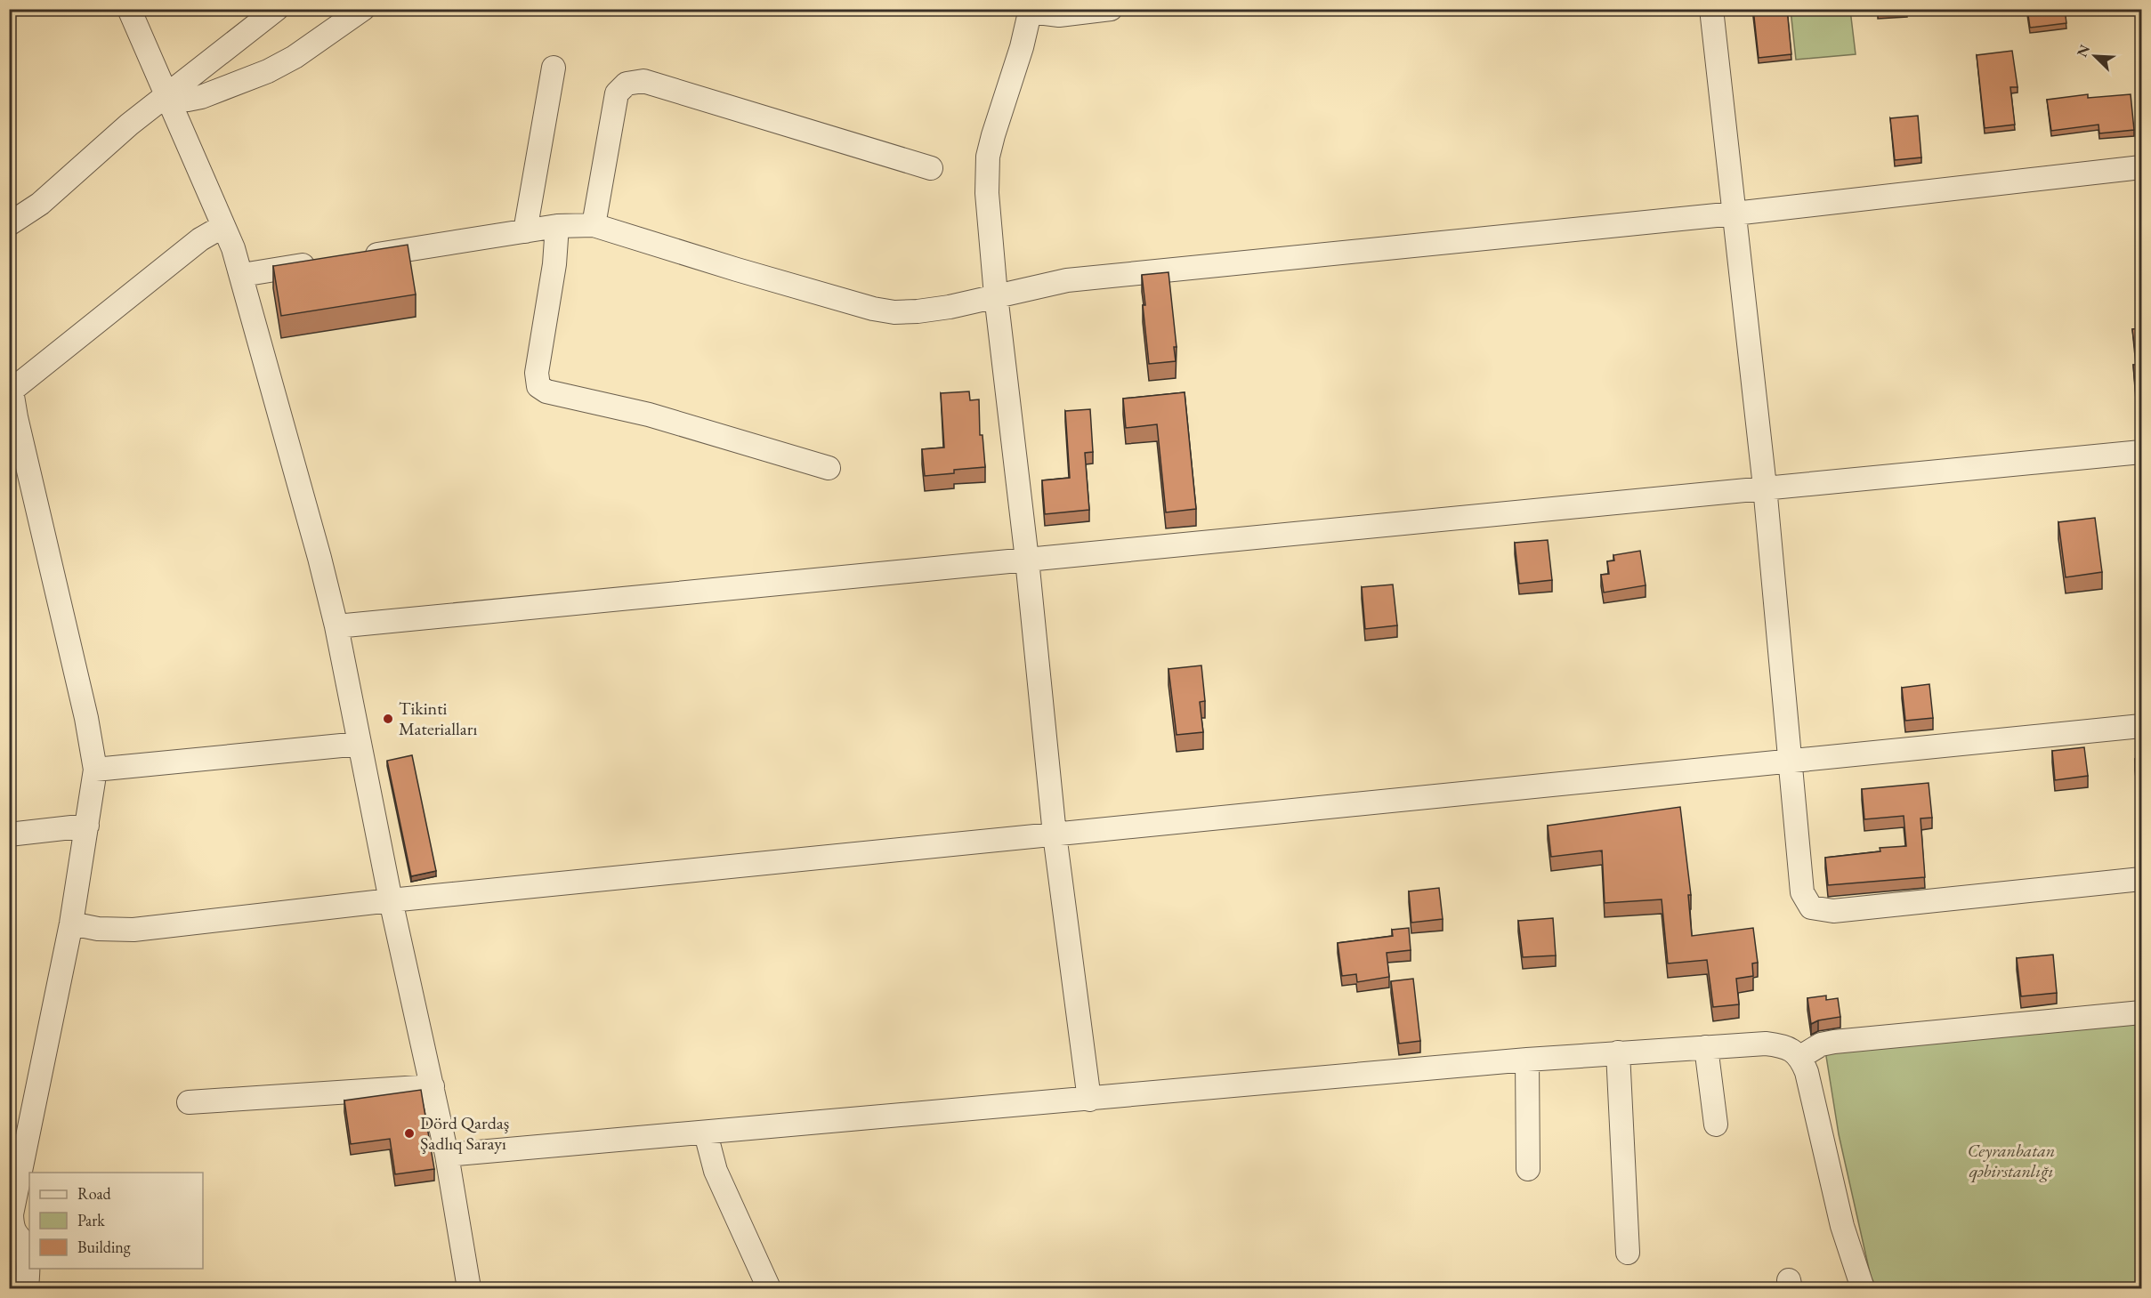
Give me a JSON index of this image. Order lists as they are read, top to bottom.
{
  "parks": ["Ceyranbatan qəbirstanlığı"],
  "places": ["Tikinti Materialları", "Dörd Qardaş Şadlıq Sarayı"],
  "legend": ["Road", "Park", "Building"],
  "north": "top left"
}
